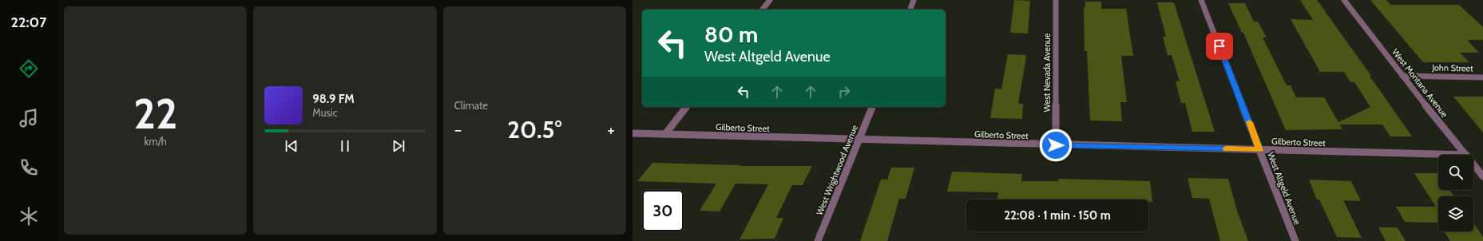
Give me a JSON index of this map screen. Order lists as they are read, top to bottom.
{
  "streets": {
    "street": [
      "John Street",
      "West Nevada Avenue",
      "West Montana Avenue",
      "Gilberto Street",
      "West Wrightwood Avenue",
      "West Altgeld Avenue"
    ]
  },
  "crossings": [
    ["John Street", "West Montana Avenue"],
    ["West Nevada Avenue", "Gilberto Street"],
    ["West Montana Avenue", "Gilberto Street"],
    ["Gilberto Street", "West Wrightwood Avenue"],
    ["Gilberto Street", "West Altgeld Avenue"]
  ],
  "page": {
    "tabs": "22:07",
    "tile": [
      ["22", "km/h"],
      "Climate"
    ],
    "turn": ["80 m", "West Altgeld Avenue"],
    "song": ["98.9 FM", "Music"],
    "heat": ["−", "20.5°", "+"],
    "limit": "30",
    "trip": "22:08 · 1 min · 150 m"
  }
}
